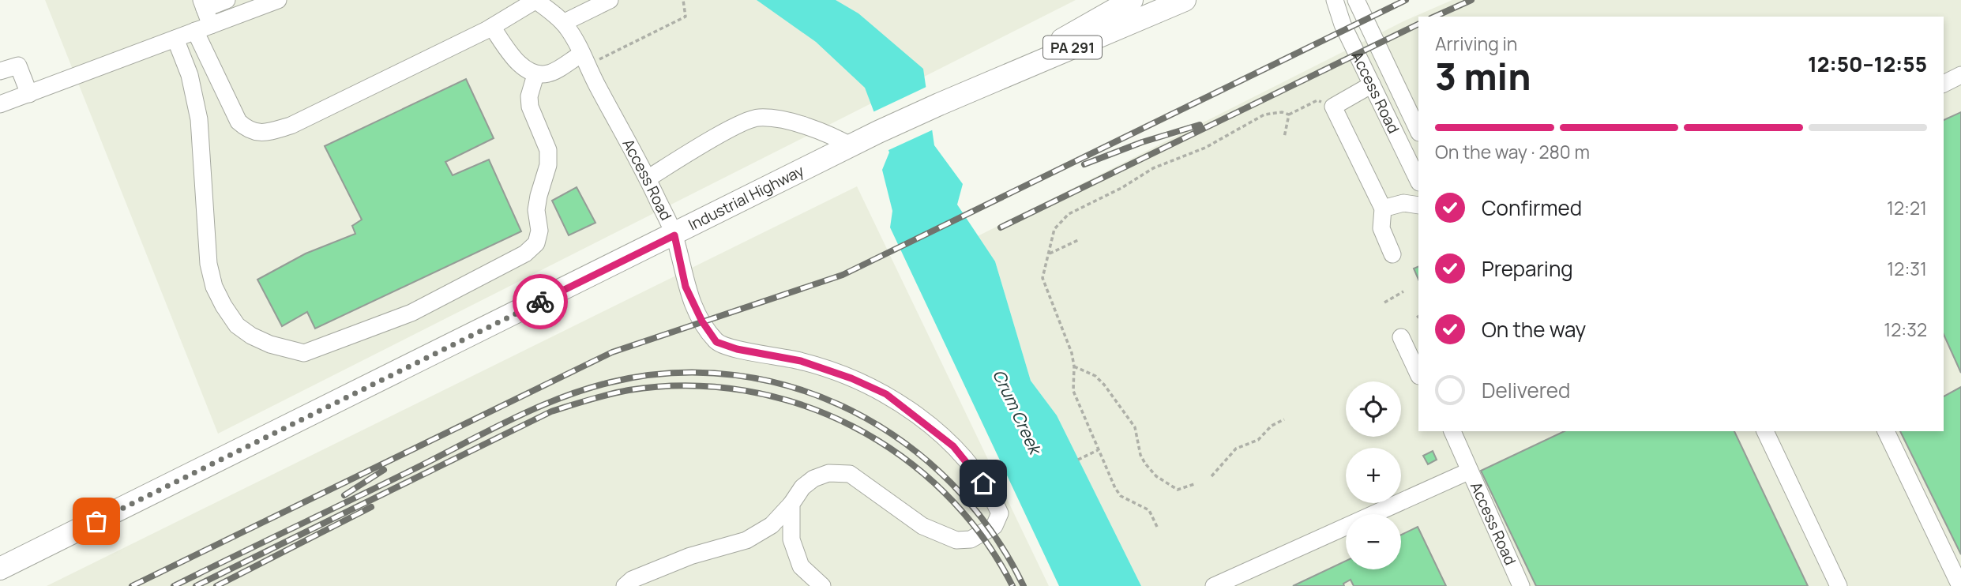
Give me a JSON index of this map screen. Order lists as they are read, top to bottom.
{
  "streets": {
    "main road": ["PA 291", "Industrial Highway"],
    "lane": ["Access Road"]
  },
  "crossings": [
    ["Access Road", "Industrial Highway"]
  ],
  "water": ["Crum Creek"],
  "page": {
    "heading": ["3 min", "Arriving in", "12:50–12:55"],
    "bar": "On the way · 280 m",
    "list": [
      ["Confirmed", "12:21"],
      ["Preparing", "12:31"],
      ["On the way", "12:32"],
      "Delivered"
    ],
    "map_buttons": ["+", "−"]
  }
}
